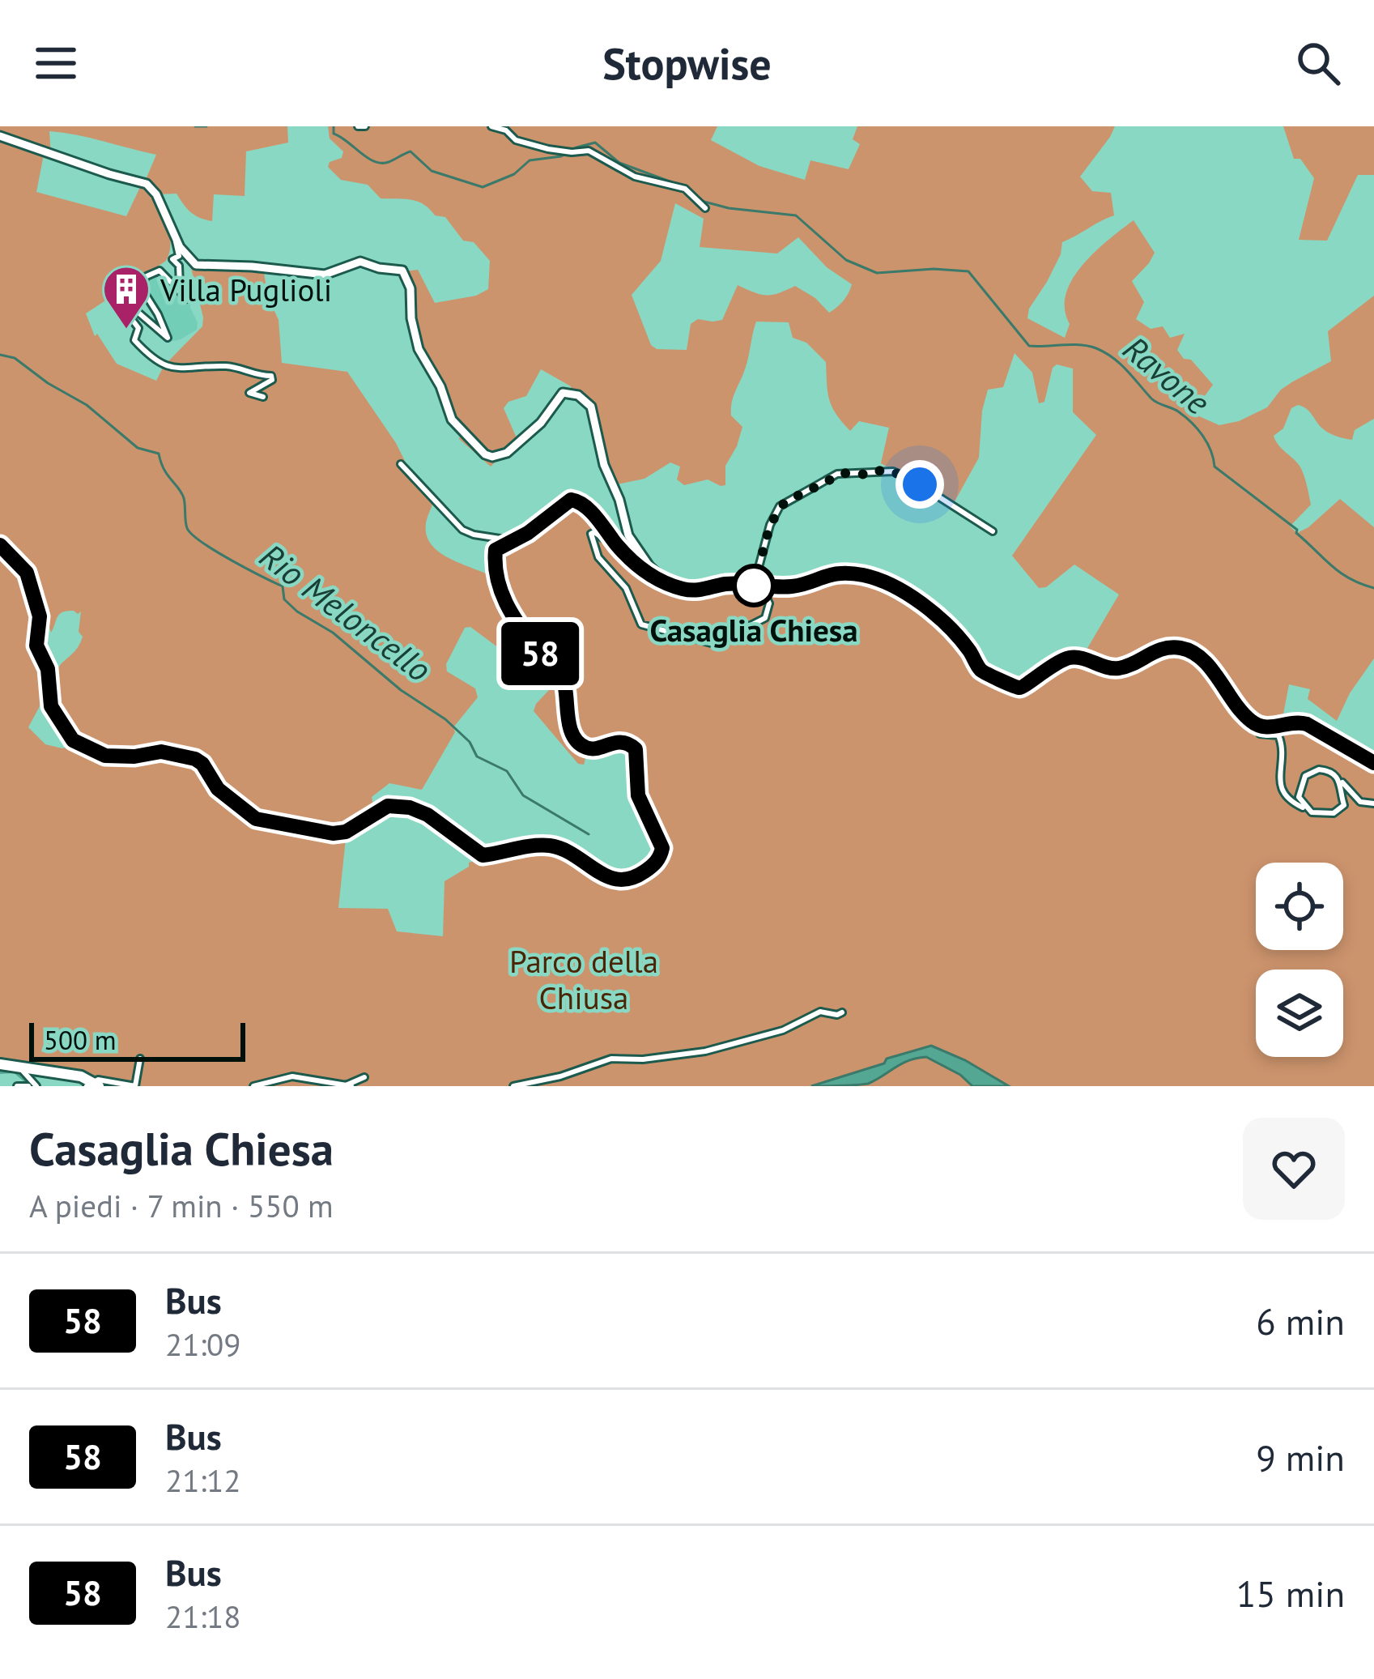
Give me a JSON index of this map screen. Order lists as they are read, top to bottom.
{
  "water": ["Ravone", "Rio Meloncello"],
  "parks": ["Parco della Chiusa"],
  "places": {
    "building": ["Villa Puglioli"],
    "other": ["Casaglia Chiesa"]
  },
  "lines": ["bus line 58"],
  "scale_bar": "500 m",
  "page": {
    "header": "Stopwise",
    "on_map": "58",
    "scale": "500 m",
    "heading": ["Casaglia Chiesa", "A piedi · 7 min · 550 m"],
    "list": [
      {
        "mark": "58",
        "name": "Bus",
        "note": "21:09",
        "value": "6 min"
      },
      {
        "mark": "58",
        "name": "Bus",
        "note": "21:12",
        "value": "9 min"
      },
      {
        "mark": "58",
        "name": "Bus",
        "note": "21:18",
        "value": "15 min"
      }
    ]
  }
}
